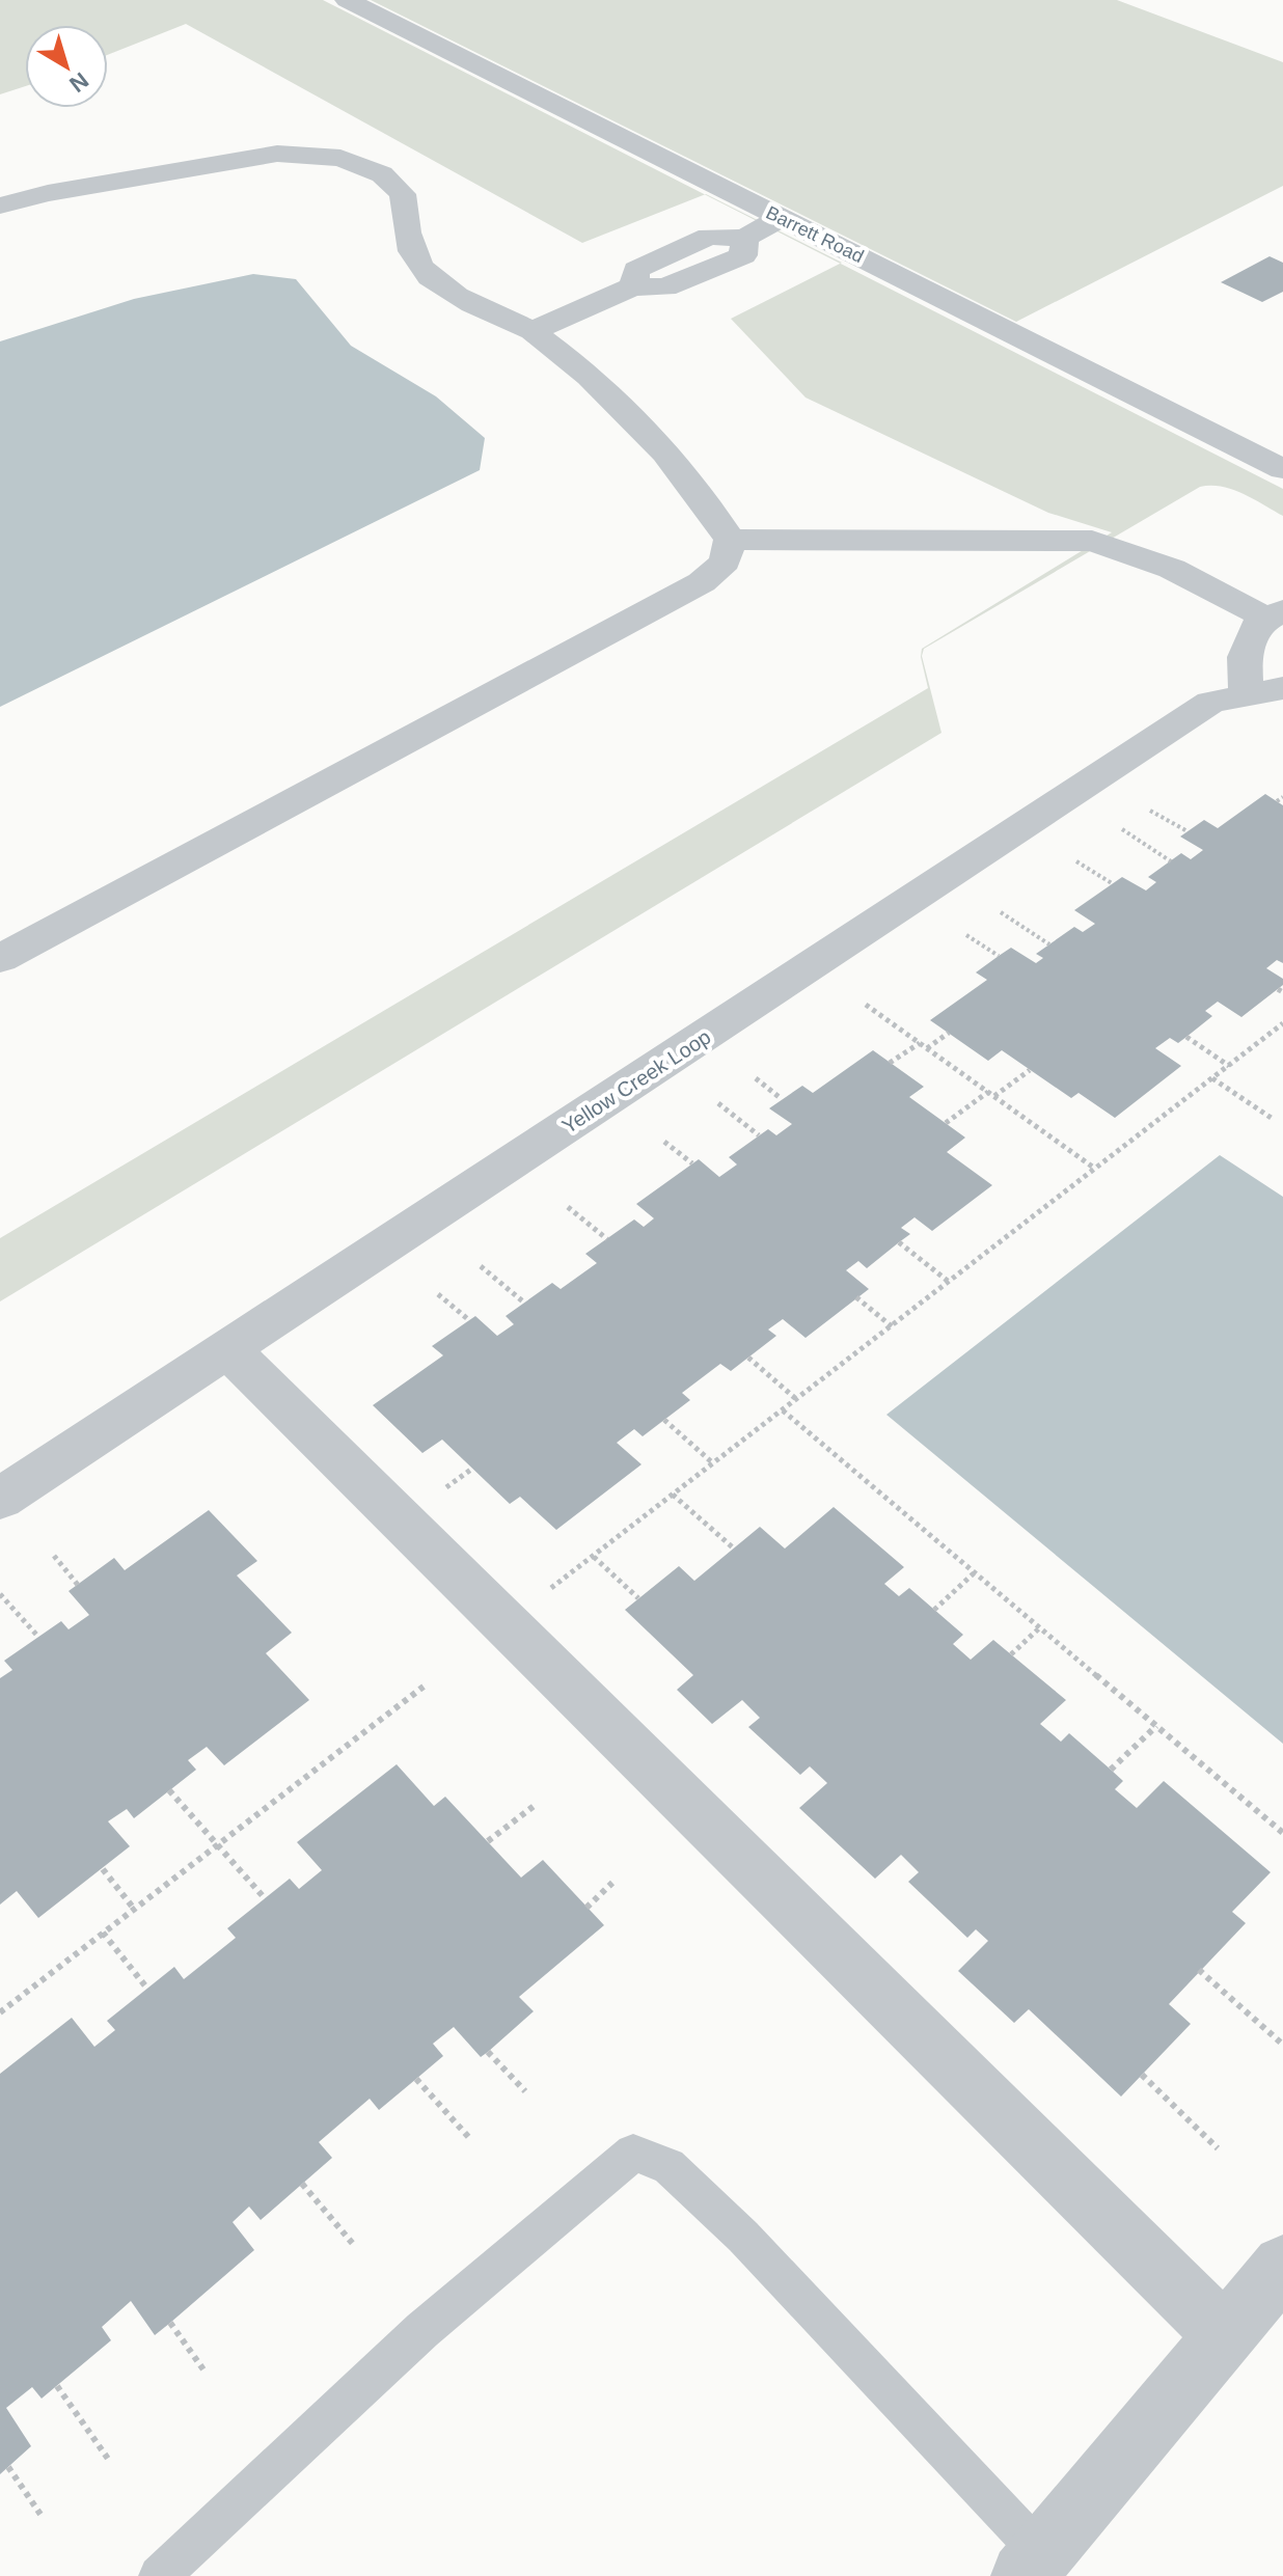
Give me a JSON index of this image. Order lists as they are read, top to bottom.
{
  "streets": {
    "street": ["Barrett Road", "Yellow Creek Loop"]
  },
  "north": "bottom right"
}
